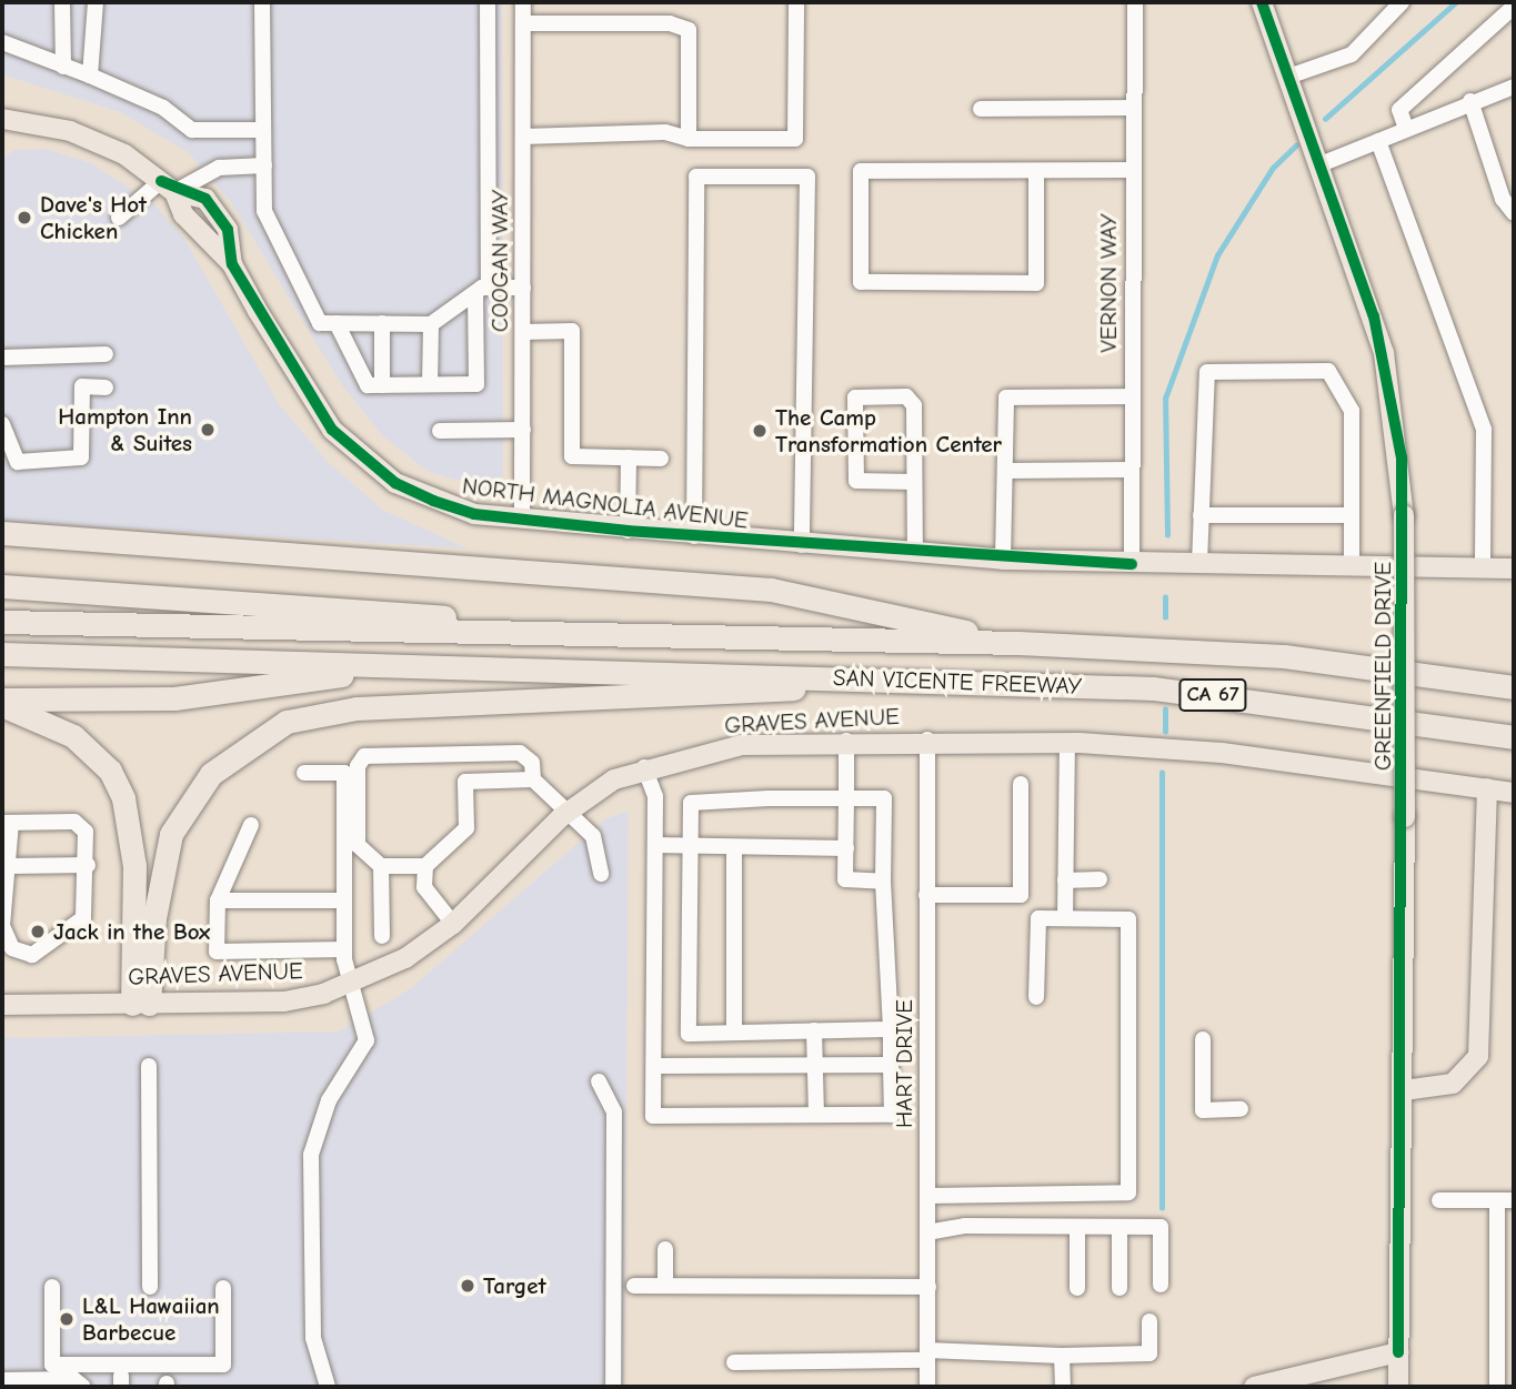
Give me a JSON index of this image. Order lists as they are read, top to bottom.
{
  "streets": {
    "highway": ["SAN VICENTE FREEWAY", "CA 67"],
    "main road": ["NORTH MAGNOLIA AVENUE", "GREENFIELD DRIVE", "GRAVES AVENUE"],
    "street": ["COOGAN WAY", "VERNON WAY", "HART DRIVE"]
  },
  "crossings": [
    ["COOGAN WAY", "NORTH MAGNOLIA AVENUE"],
    ["VERNON WAY", "NORTH MAGNOLIA AVENUE"],
    ["GRAVES AVENUE", "HART DRIVE"]
  ],
  "places": [
    "Dave's Hot Chicken",
    "Hampton Inn & Suites",
    "The Camp Transformation Center",
    "Jack in the Box",
    "Target",
    "L&L Hawaiian Barbecue"
  ]
}
